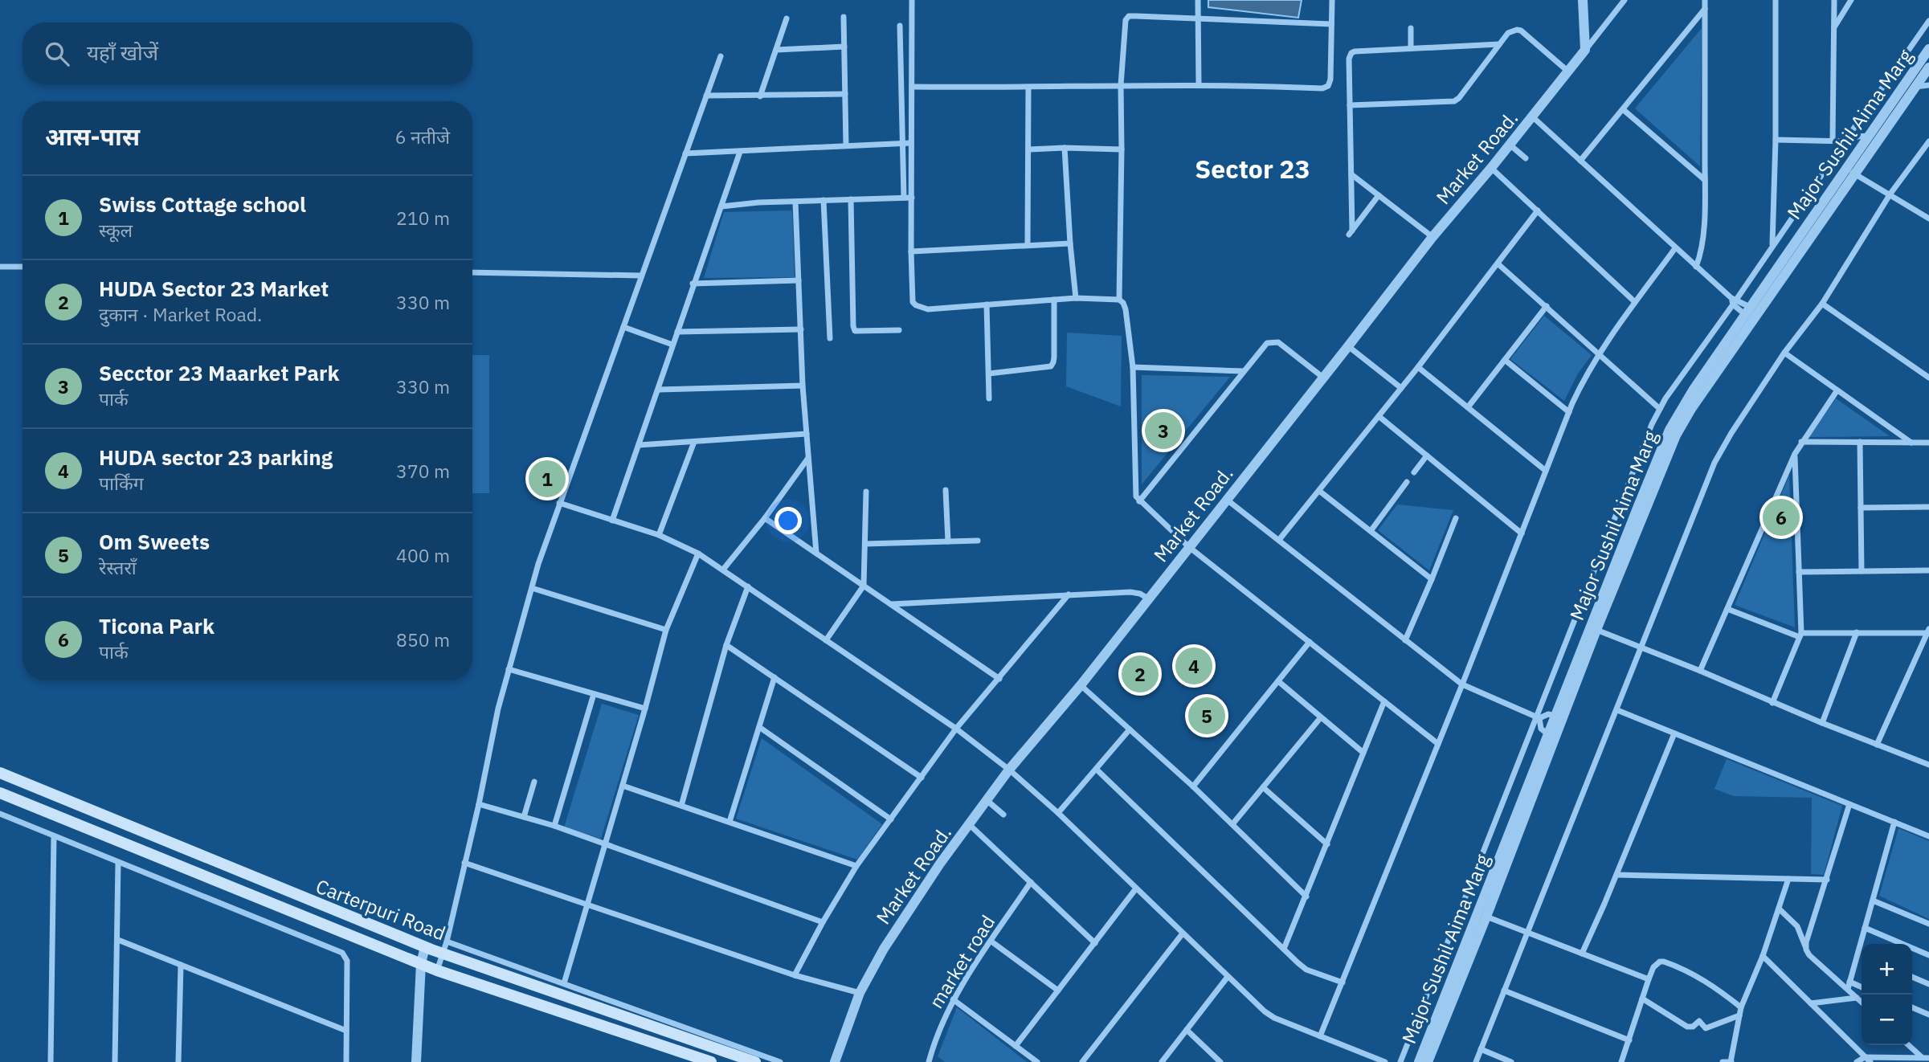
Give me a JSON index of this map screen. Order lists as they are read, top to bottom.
{
  "streets": {
    "main road": ["Carterpuri Road"],
    "street": ["Major Sushil Aima Marg", "Market Road.", "market road"]
  },
  "districts": ["Sector 23"],
  "page": {
    "search": "यहाँ खोजें",
    "heading": ["आस-पास", "6 नतीजे"],
    "list": [
      {
        "mark": "1",
        "name": "Swiss Cottage school",
        "note": "स्कूल",
        "value": "210 m"
      },
      {
        "mark": "2",
        "name": "HUDA Sector 23 Market",
        "note": "दुकान · Market Road.",
        "value": "330 m"
      },
      {
        "mark": "3",
        "name": "Secctor 23 Maarket Park",
        "note": "पार्क",
        "value": "330 m"
      },
      {
        "mark": "4",
        "name": "HUDA sector 23 parking",
        "note": "पार्किंग",
        "value": "370 m"
      },
      {
        "mark": "5",
        "name": "Om Sweets",
        "note": "रेस्तराँ",
        "value": "400 m"
      },
      {
        "mark": "6",
        "name": "Ticona Park",
        "note": "पार्क",
        "value": "850 m"
      }
    ],
    "pins": [
      "3",
      "1",
      "6",
      "4",
      "2",
      "5"
    ],
    "map_buttons": ["+", "−"]
  }
}
